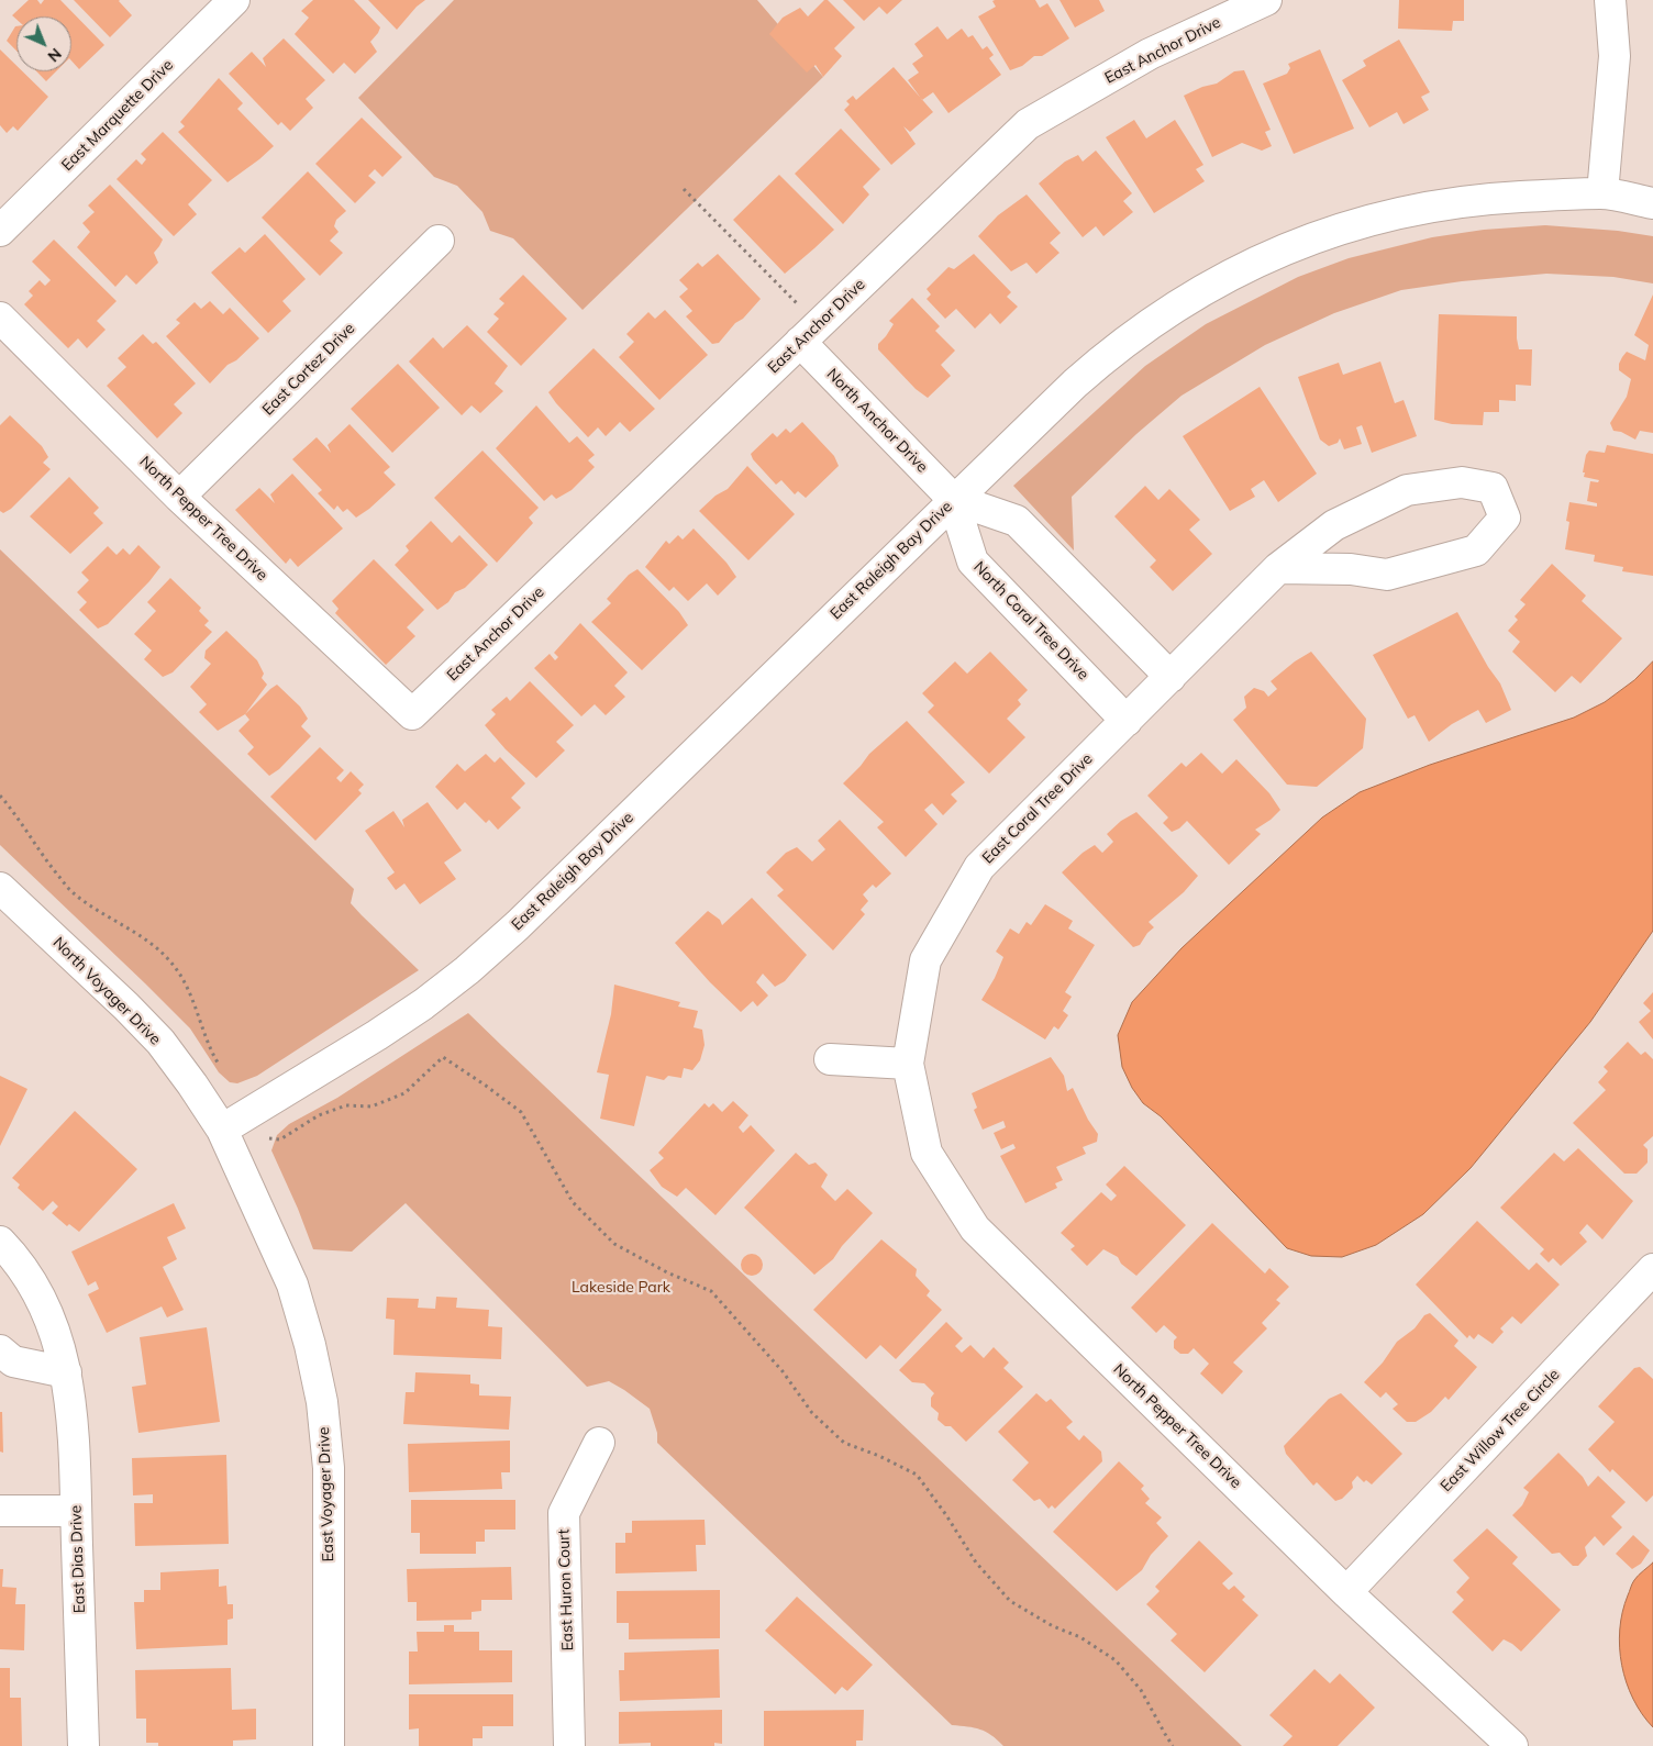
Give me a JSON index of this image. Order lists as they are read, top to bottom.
{
  "streets": {
    "street": [
      "East Anchor Drive",
      "East Marquette Drive",
      "East Cortez Drive",
      "North Anchor Drive",
      "North Pepper Tree Drive",
      "East Raleigh Bay Drive",
      "North Coral Tree Drive",
      "East Coral Tree Drive",
      "North Voyager Drive",
      "East Willow Tree Circle",
      "East Voyager Drive",
      "East Dias Drive",
      "East Huron Court"
    ]
  },
  "crossings": [
    ["East Anchor Drive", "North Anchor Drive"],
    ["East Anchor Drive", "North Pepper Tree Drive"],
    ["East Cortez Drive", "North Pepper Tree Drive"],
    ["North Anchor Drive", "East Raleigh Bay Drive"],
    ["North Anchor Drive", "North Coral Tree Drive"],
    ["North Pepper Tree Drive", "East Coral Tree Drive"],
    ["North Pepper Tree Drive", "East Willow Tree Circle"],
    ["East Raleigh Bay Drive", "North Coral Tree Drive"],
    ["East Raleigh Bay Drive", "North Voyager Drive"],
    ["East Raleigh Bay Drive", "East Voyager Drive"],
    ["North Coral Tree Drive", "East Coral Tree Drive"],
    ["North Voyager Drive", "East Voyager Drive"]
  ],
  "parks": ["Lakeside Park"],
  "north": "bottom right"
}
